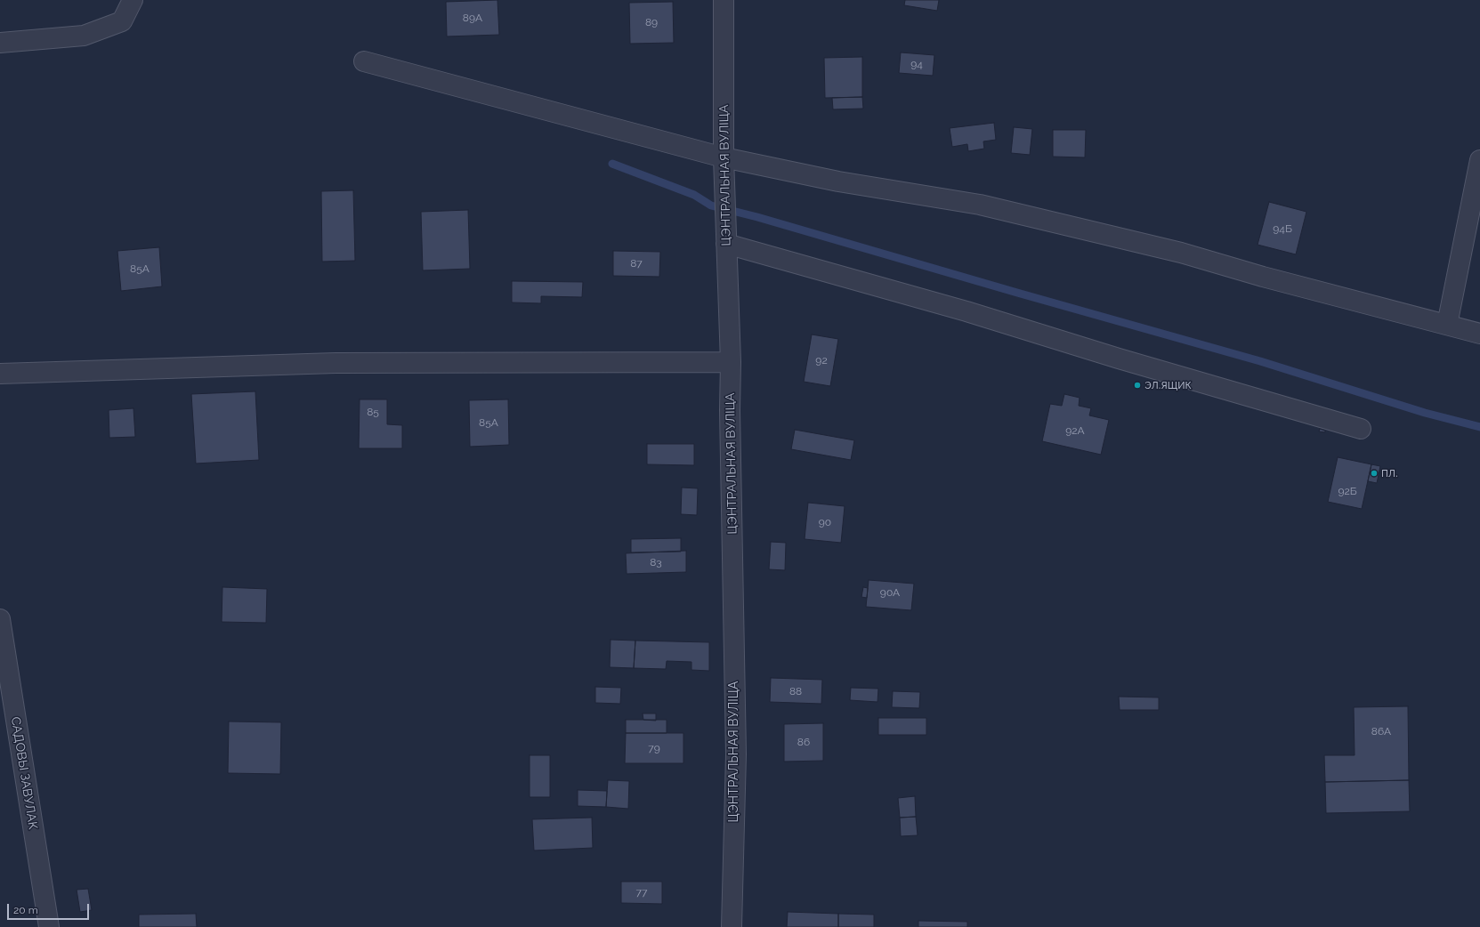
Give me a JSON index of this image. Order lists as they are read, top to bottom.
{
  "streets": {
    "street": ["ЦЭНТРАЛЬНАЯ ВУЛІЦА", "САДОВЫ ЗАВУЛАК"]
  },
  "places": ["эл.ящик", "пл."],
  "house_numbers": [
    "89А",
    "89",
    "94",
    "94Б",
    "87",
    "85А",
    "92",
    "85",
    "85А",
    "92А",
    "92Б",
    "90",
    "83",
    "90А",
    "88",
    "86А",
    "86",
    "79",
    "77"
  ],
  "scale_bar": "20 m"
}
